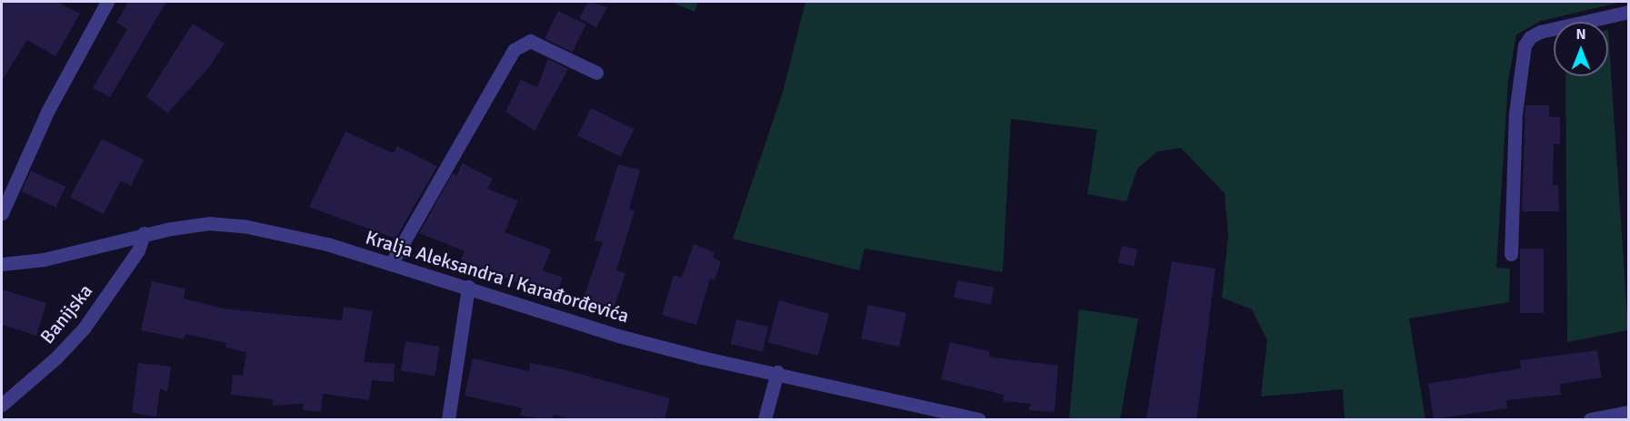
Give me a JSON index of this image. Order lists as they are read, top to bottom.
{
  "streets": {
    "street": ["Kralja Aleksandra I Karađorđevića", "Banijska"]
  },
  "crossings": [
    ["Kralja Aleksandra I Karađorđevića", "Banijska"]
  ],
  "north": "top"
}
